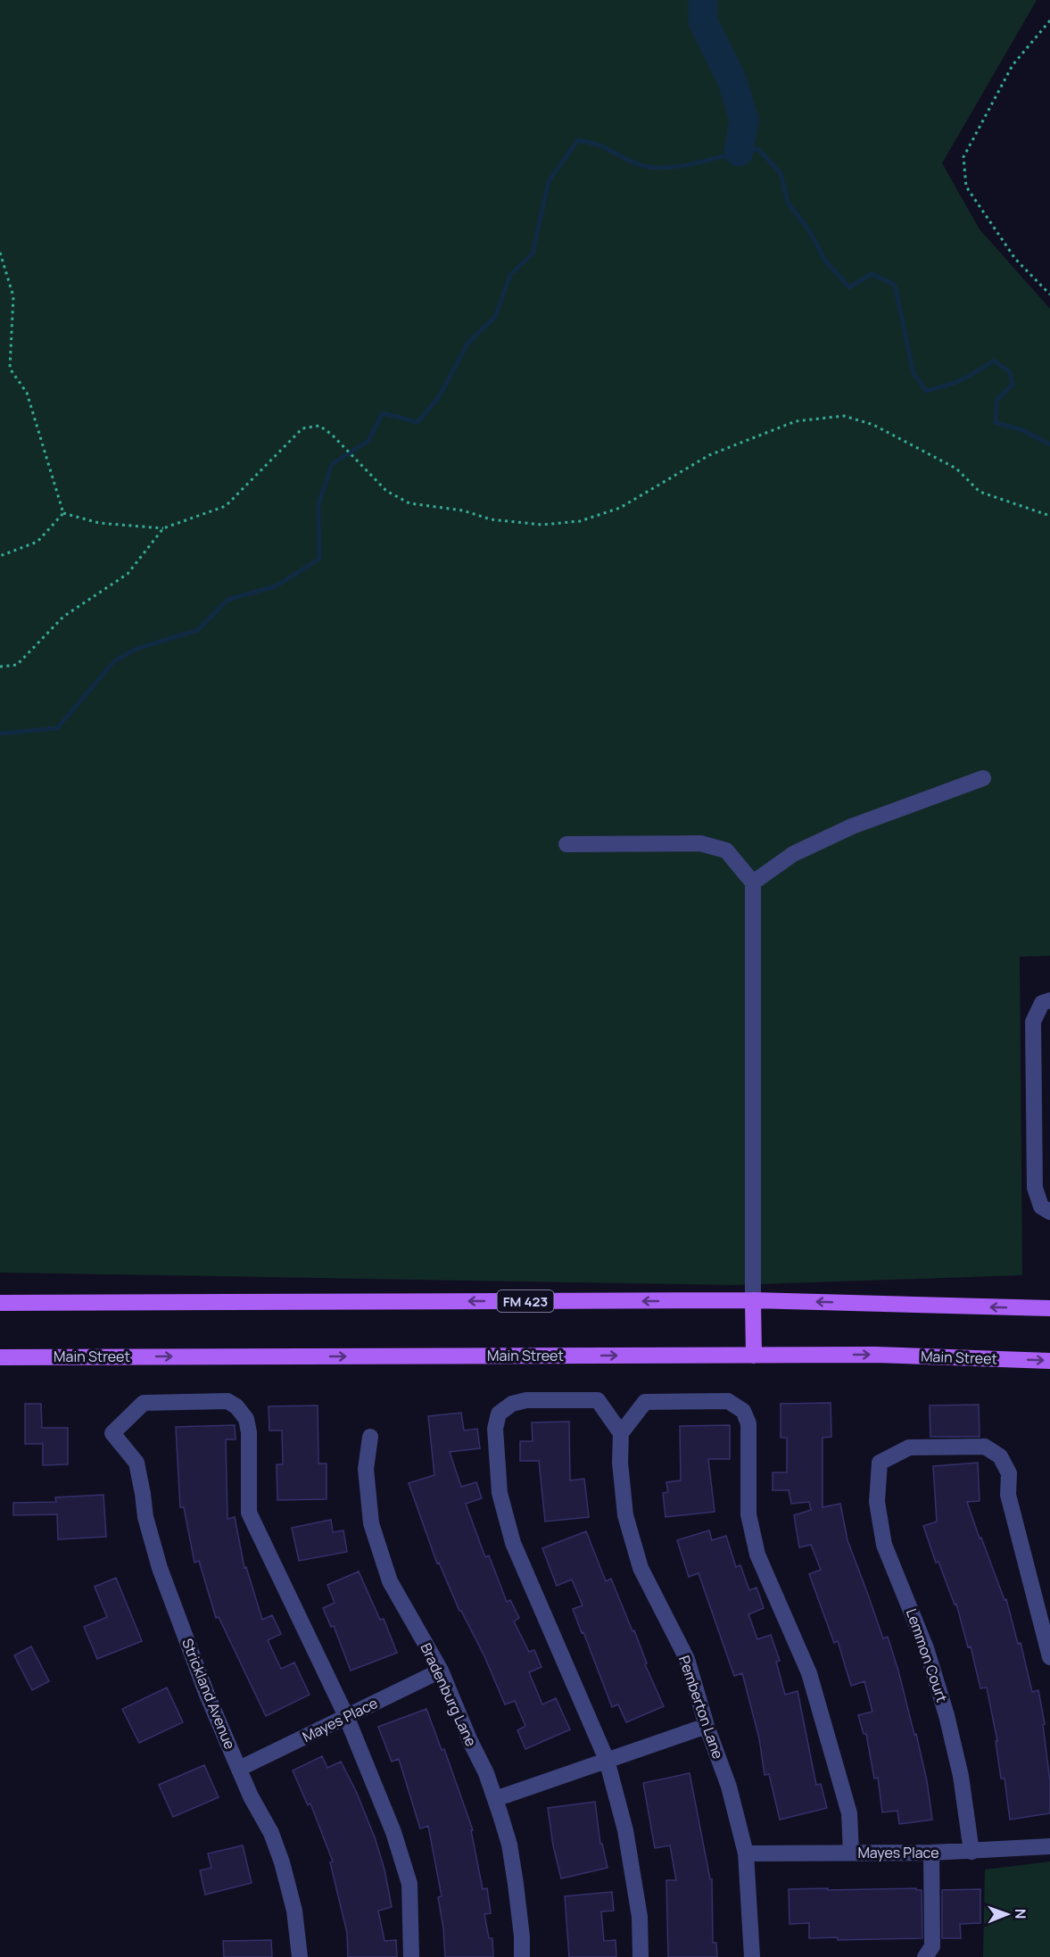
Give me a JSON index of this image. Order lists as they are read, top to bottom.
{
  "streets": {
    "main road": ["FM 423", "Main Street"],
    "street": [
      "Lemmon Court",
      "Strickland Avenue",
      "Bradenburg Lane",
      "Pemberton Lane",
      "Mayes Place"
    ]
  },
  "crossings": [
    ["Lemmon Court", "Mayes Place"],
    ["Strickland Avenue", "Mayes Place"],
    ["Bradenburg Lane", "Mayes Place"],
    ["Pemberton Lane", "Mayes Place"]
  ],
  "north": "right"
}
